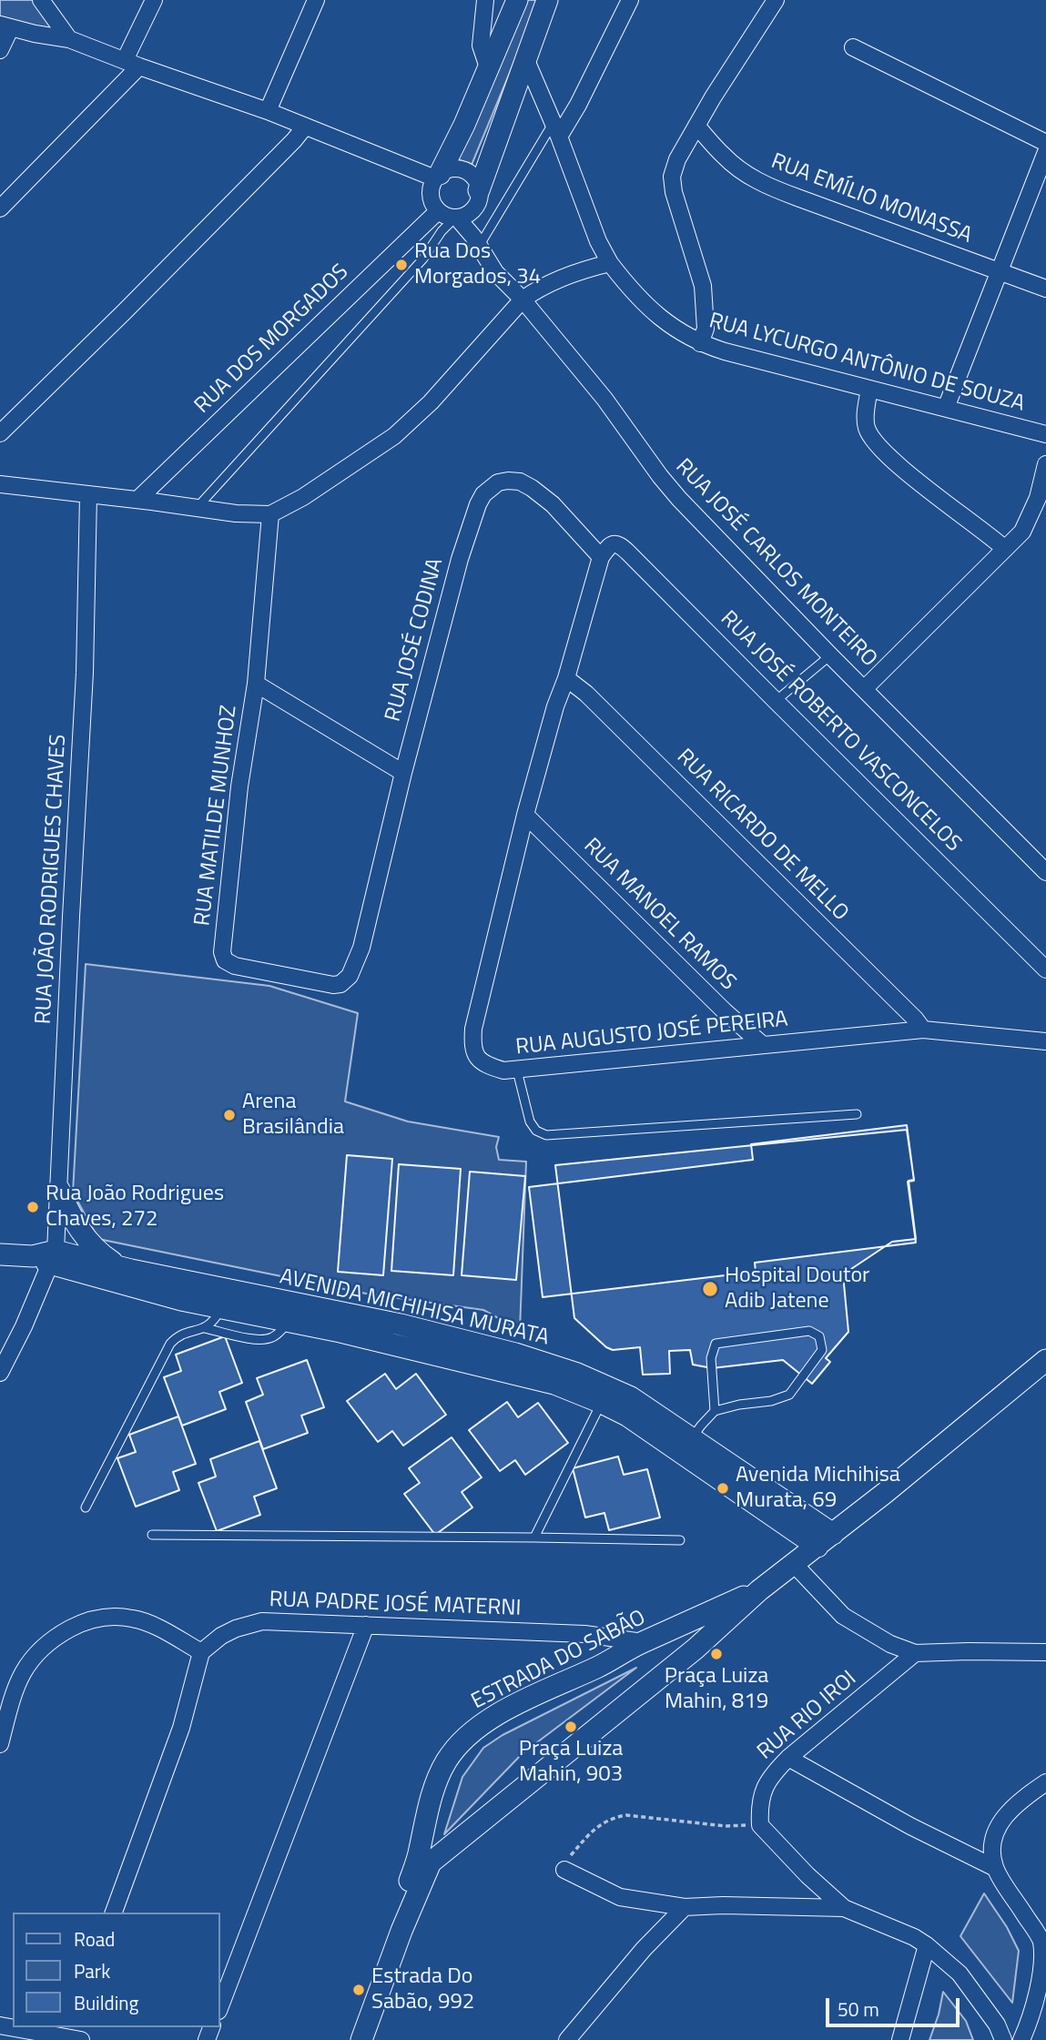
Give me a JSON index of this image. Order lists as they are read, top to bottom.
{
  "streets": {
    "street": [
      "RUA EMÍLIO MONASSA",
      "RUA DOS MORGADOS",
      "RUA LYCURGO ANTÔNIO DE SOUZA",
      "RUA JOSÉ CARLOS MONTEIRO",
      "RUA JOSÉ CODINA",
      "RUA JOSÉ ROBERTO VASCONCELOS",
      "RUA MATILDE MUNHOZ",
      "RUA RICARDO DE MELLO",
      "RUA JOÃO RODRIGUES CHAVES",
      "RUA MANOEL RAMOS",
      "RUA AUGUSTO JOSÉ PEREIRA",
      "AVENIDA MICHIHISA MURATA",
      "RUA PADRE JOSÉ MATERNI",
      "ESTRADA DO SABÃO",
      "RUA RIO IROI"
    ]
  },
  "crossings": [
    ["RUA DOS MORGADOS", "RUA JOSÉ CARLOS MONTEIRO"],
    ["RUA JOSÉ CODINA", "RUA JOSÉ ROBERTO VASCONCELOS"],
    ["RUA JOSÉ CODINA", "RUA MATILDE MUNHOZ"],
    ["RUA JOSÉ CODINA", "RUA AUGUSTO JOSÉ PEREIRA"],
    ["RUA JOSÉ ROBERTO VASCONCELOS", "RUA AUGUSTO JOSÉ PEREIRA"],
    ["RUA RICARDO DE MELLO", "RUA AUGUSTO JOSÉ PEREIRA"],
    ["RUA JOÃO RODRIGUES CHAVES", "AVENIDA MICHIHISA MURATA"],
    ["RUA MANOEL RAMOS", "RUA AUGUSTO JOSÉ PEREIRA"],
    ["AVENIDA MICHIHISA MURATA", "ESTRADA DO SABÃO"],
    ["RUA PADRE JOSÉ MATERNI", "ESTRADA DO SABÃO"]
  ],
  "places": [
    "Rua Dos Morgados, 34",
    "Arena Brasilândia",
    "Rua João Rodrigues Chaves, 272",
    "Hospital Doutor Adib Jatene",
    "Avenida Michihisa Murata, 69",
    "Praça Luiza Mahin, 819",
    "Praça Luiza Mahin, 903",
    "Estrada Do Sabão, 992"
  ],
  "legend": ["Road", "Park", "Building"],
  "scale_bar": "50 m"
}
